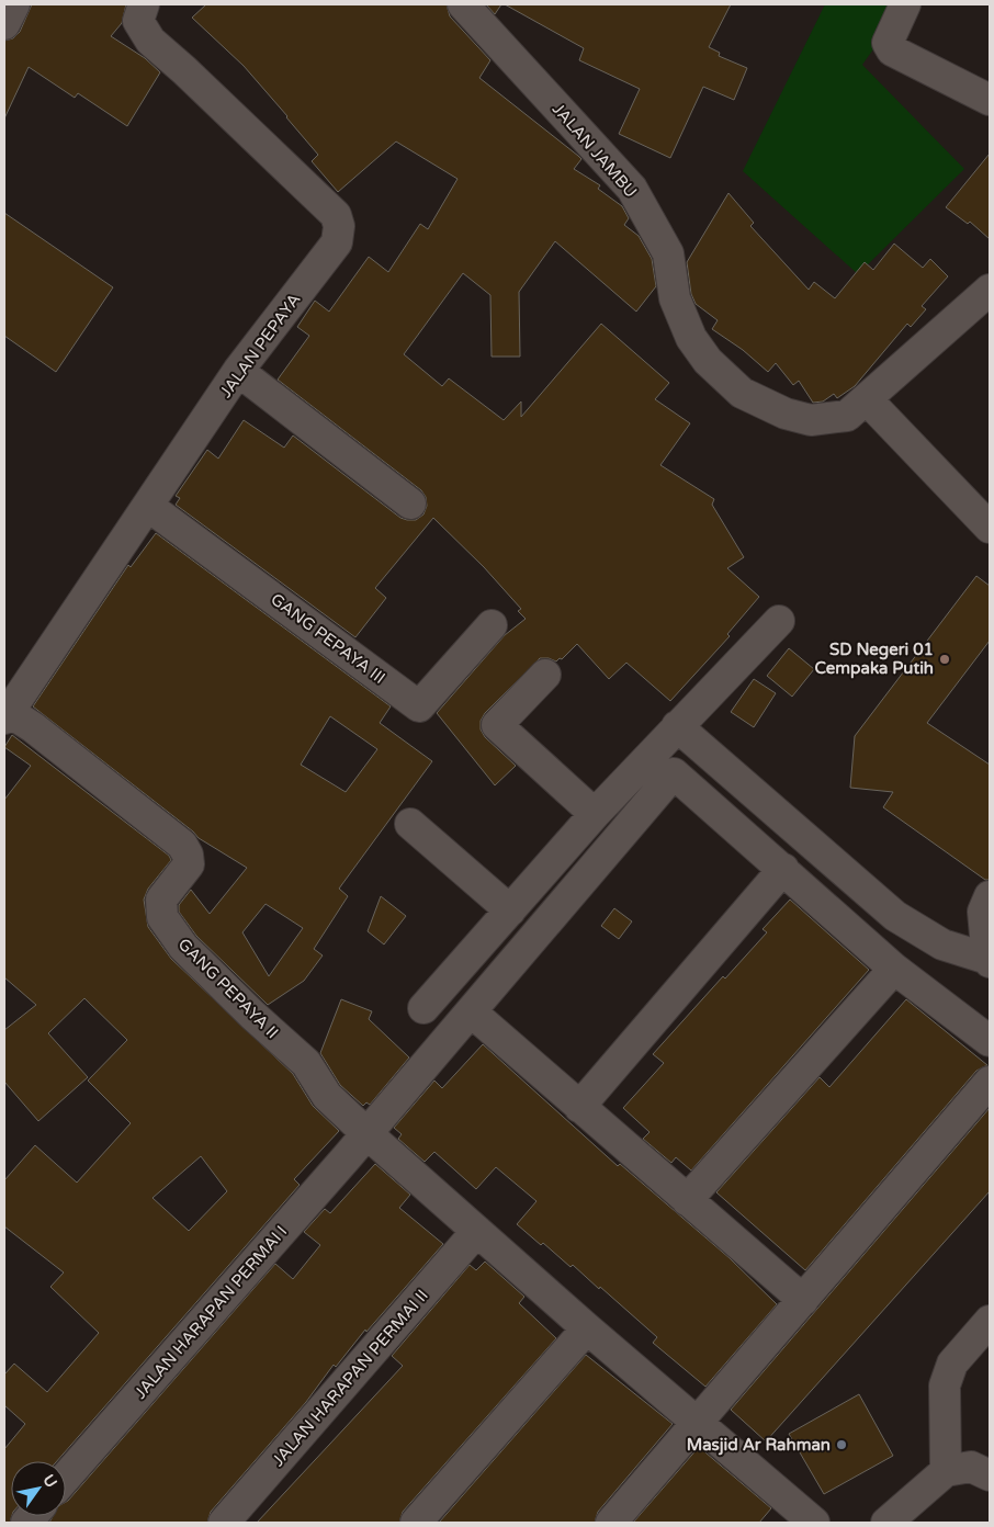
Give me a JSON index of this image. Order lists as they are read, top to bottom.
{
  "streets": {
    "street": [
      "JALAN JAMBU",
      "JALAN PEPAYA",
      "GANG PEPAYA III",
      "GANG PEPAYA II",
      "JALAN HARAPAN PERMAI I",
      "JALAN HARAPAN PERMAI II"
    ]
  },
  "crossings": [
    ["JALAN PEPAYA", "GANG PEPAYA III"],
    ["JALAN PEPAYA", "GANG PEPAYA II"],
    ["GANG PEPAYA II", "JALAN HARAPAN PERMAI I"]
  ],
  "places": ["SD Negeri 01 Cempaka Putih", "Masjid Ar Rahman"],
  "north": "top right"
}
